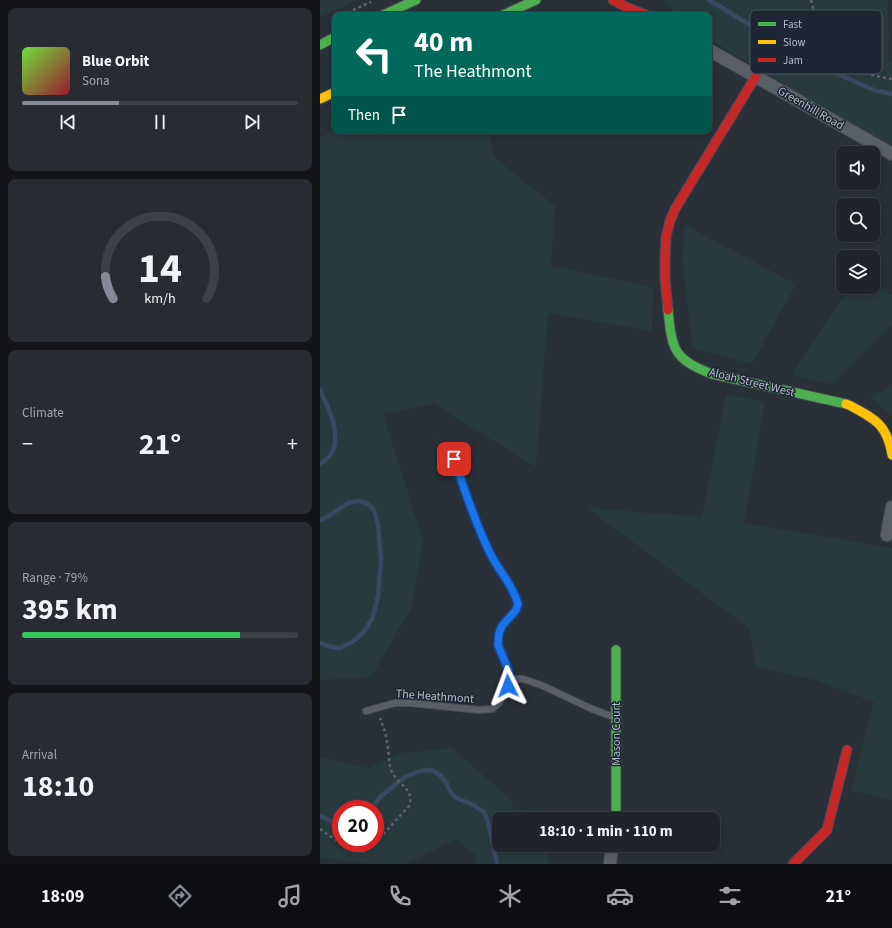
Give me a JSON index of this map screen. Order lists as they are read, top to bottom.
{
  "streets": {
    "street": ["Greenhill Road", "Aloah Street West", "Mason Court"],
    "lane": ["The Heathmont"]
  },
  "crossings": [
    ["Greenhill Road", "Aloah Street West"]
  ],
  "legend": ["Fast", "Slow", "Jam"],
  "page": {
    "turn": ["40 m", "The Heathmont"],
    "song": ["Blue Orbit", "Sona"],
    "then": "Then",
    "tile": [
      "Climate",
      ["Range · 79%", "395 km"],
      ["Arrival", "18:10"]
    ],
    "heat": ["−", "21°", "+"],
    "limit": "20",
    "trip": "18:10 · 1 min · 110 m",
    "tabs": ["18:09", "21°"],
    "gauge": ["14", "km/h"]
  }
}
